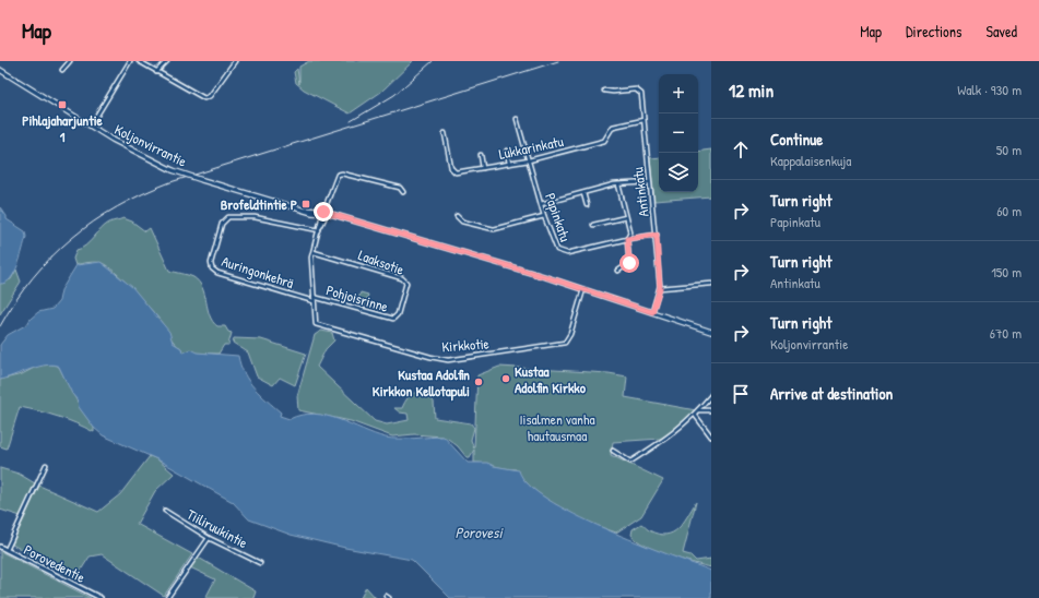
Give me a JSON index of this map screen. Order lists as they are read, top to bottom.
{
  "streets": {
    "main road": ["Koljonvirrantie"],
    "street": [
      "Lukkarinkatu",
      "Antinkatu",
      "Papinkatu",
      "Laaksotie",
      "Auringonkehrä",
      "Pohjoisrinne",
      "Kirkkotie",
      "Tiiliruukintie",
      "Porovedentie"
    ]
  },
  "crossings": [
    ["Koljonvirrantie", "Antinkatu"],
    ["Koljonvirrantie", "Kirkkotie"],
    ["Lukkarinkatu", "Antinkatu"],
    ["Lukkarinkatu", "Papinkatu"],
    ["Antinkatu", "Papinkatu"],
    ["Laaksotie", "Pohjoisrinne"],
    ["Auringonkehrä", "Kirkkotie"]
  ],
  "water": ["Porovesi"],
  "parks": ["Iisalmen vanha hautausmaa"],
  "places": {
    "transit": ["Pihlajaharjuntie 1", "Brofeldtintie P"],
    "other": ["Kustaa Adolfin Kirkko", "Kustaa Adolfin Kirkkon Kellotapuli"]
  },
  "page": {
    "header": "Map",
    "nav": ["Map", "Directions", "Saved"],
    "heading": ["12 min", "Walk · 930 m"],
    "map_buttons": ["+", "−"],
    "list": [
      ["Continue", "Kappalaisenkuja", "50 m"],
      ["Turn right", "Papinkatu", "60 m"],
      ["Turn right", "Antinkatu", "150 m"],
      ["Turn right", "Koljonvirrantie", "670 m"],
      "Arrive at destination"
    ]
  }
}
